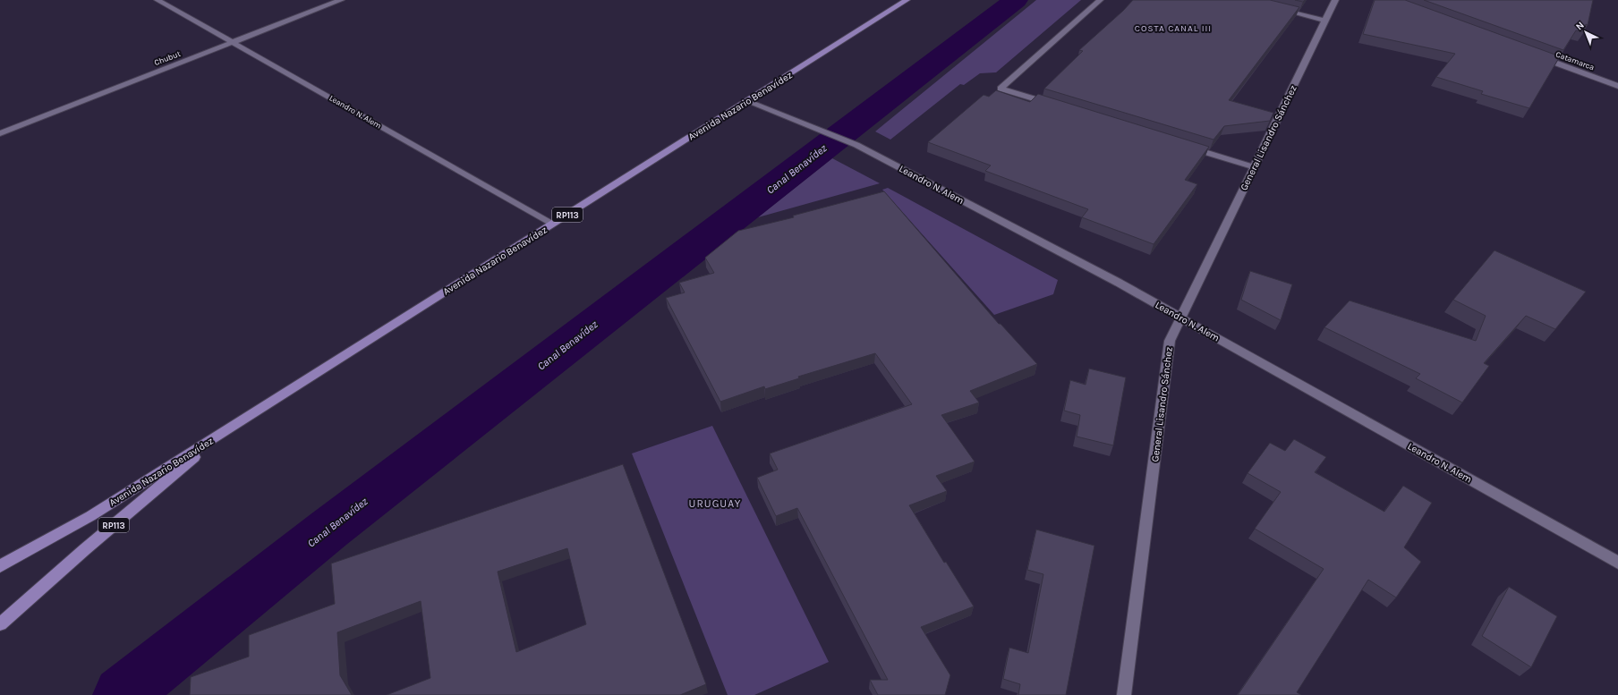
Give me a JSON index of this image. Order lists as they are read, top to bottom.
{
  "streets": {
    "main road": ["Avenida Nazario Benavídez", "RP113"],
    "street": [
      "Chubut",
      "Catamarca",
      "Leandro N. Alem",
      "General Lisandro Sánchez"
    ]
  },
  "crossings": [
    ["Chubut", "Leandro N. Alem"],
    ["Avenida Nazario Benavídez", "Leandro N. Alem"],
    ["Leandro N. Alem", "General Lisandro Sánchez"]
  ],
  "districts": ["COSTA CANAL III", "URUGUAY"],
  "water": ["Canal Benavídez"],
  "north": "top left"
}
